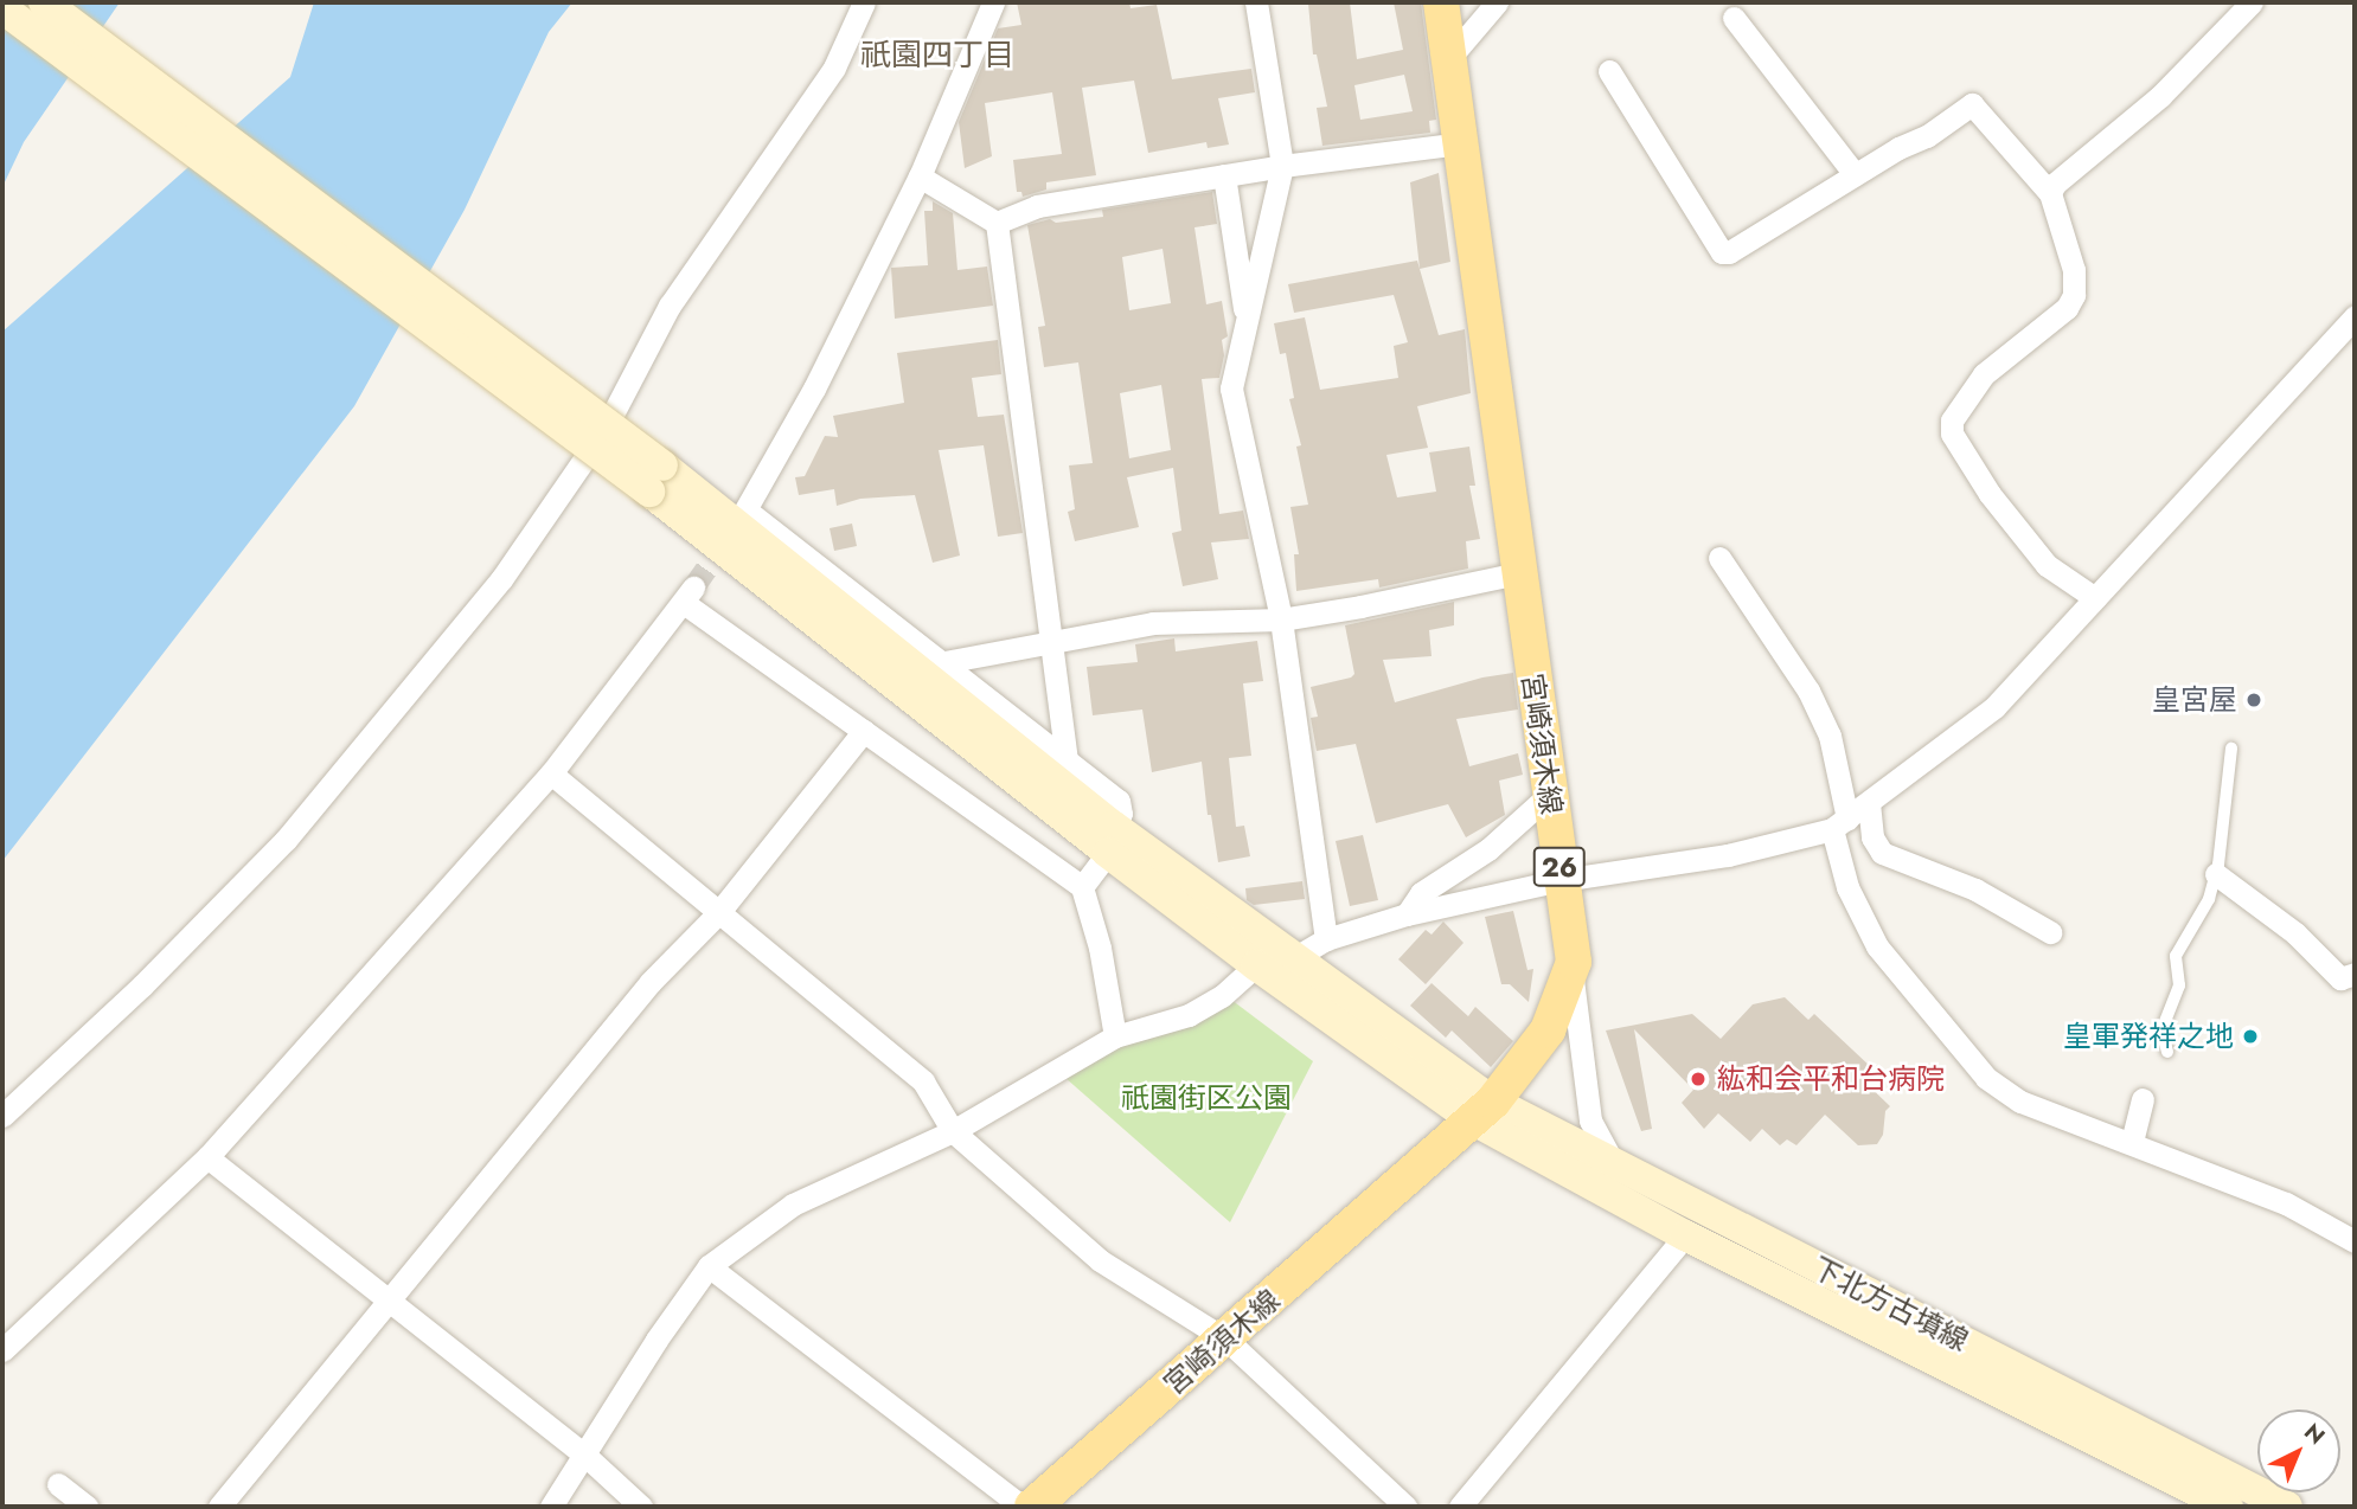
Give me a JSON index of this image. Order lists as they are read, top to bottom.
{
  "streets": {
    "main road": ["宮崎須木線", "26"],
    "street": ["下北方古墳線"]
  },
  "crossings": [
    ["宮崎須木線", "下北方古墳線"]
  ],
  "districts": ["祇園四丁目"],
  "parks": ["祇園街区公園"],
  "places": ["皇宮屋", "皇軍発祥之地", "紘和会平和台病院"],
  "north": "top right"
}
